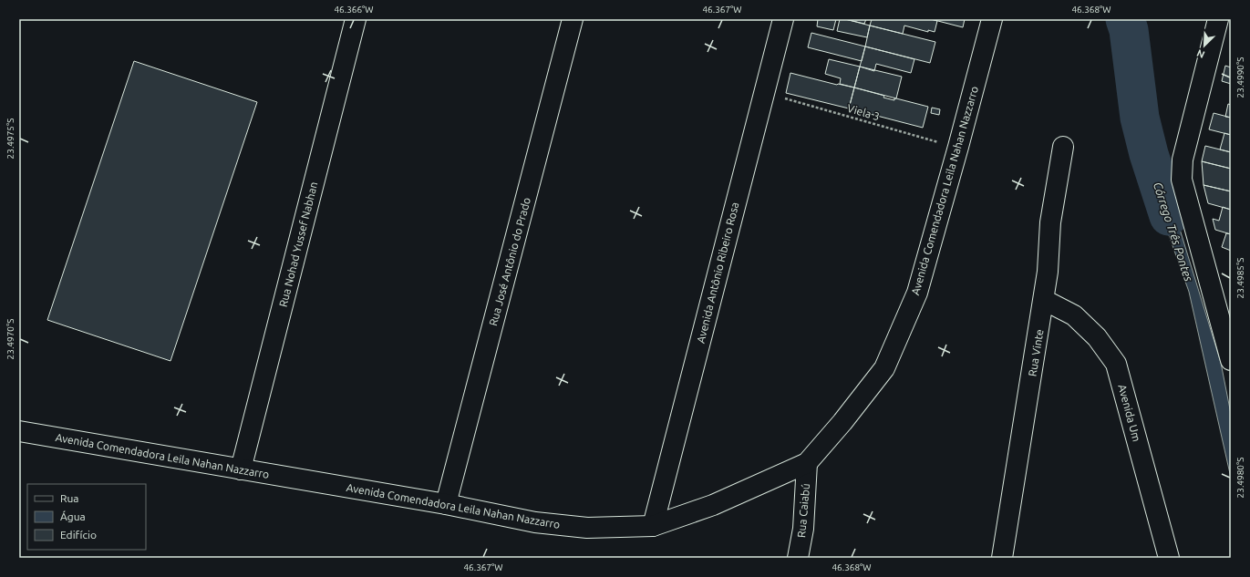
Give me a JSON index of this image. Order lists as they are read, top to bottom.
{
  "streets": {
    "street": [
      "Avenida Comendadora Leila Nahan Nazzarro",
      "Rua Nohad Yussef Nabhan",
      "Rua José Antônio do Prado",
      "Avenida Antônio Ribeiro Rosa",
      "Rua Vinte",
      "Avenida Um",
      "Rua Caiabú"
    ],
    "path": ["Viela 3"]
  },
  "crossings": [
    ["Viela 3", "Avenida Comendadora Leila Nahan Nazzarro"],
    ["Viela 3", "Avenida Antônio Ribeiro Rosa"],
    ["Avenida Comendadora Leila Nahan Nazzarro", "Rua Nohad Yussef Nabhan"],
    ["Avenida Comendadora Leila Nahan Nazzarro", "Rua José Antônio do Prado"],
    ["Avenida Comendadora Leila Nahan Nazzarro", "Avenida Antônio Ribeiro Rosa"],
    ["Avenida Comendadora Leila Nahan Nazzarro", "Rua Caiabú"],
    ["Rua Vinte", "Avenida Um"]
  ],
  "water": ["Córrego Três Pontes"],
  "legend": ["Rua", "Água", "Edifício"],
  "north": "bottom left",
  "coordinates": [
    "46.366°W",
    "46.367°W",
    "46.368°W",
    "23.4990°S",
    "23.4975°S",
    "23.4985°S",
    "23.4970°S",
    "23.4980°S"
  ]
}
